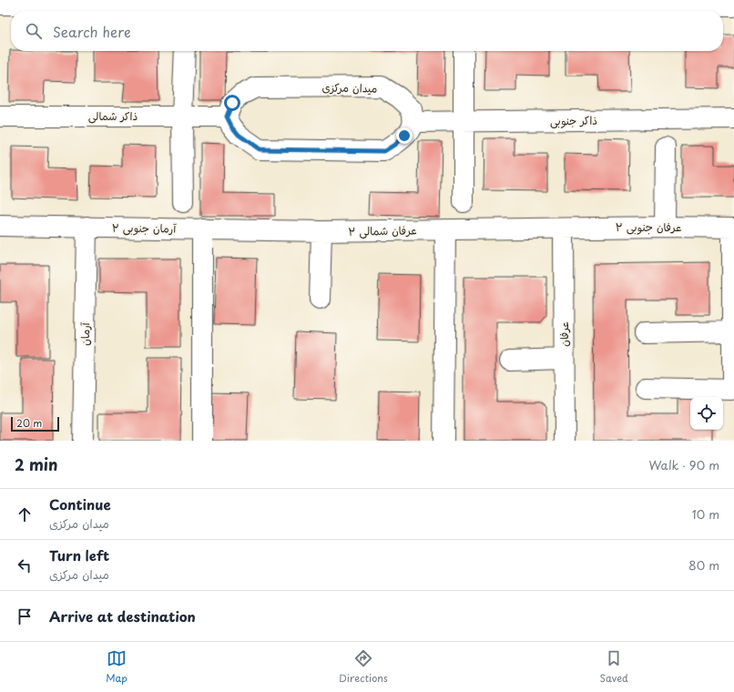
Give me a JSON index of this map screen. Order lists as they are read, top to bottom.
{
  "streets": {
    "street": [
      "میدان مرکزی",
      "ذاکر شمالی",
      "ذاکر جنوبی",
      "عرفان جنوبی ۲",
      "آرمان جنوبی ۲",
      "عرفان شمالی ۲",
      "آرمان",
      "عرفان"
    ]
  },
  "crossings": [
    ["میدان مرکزی", "ذاکر شمالی"],
    ["میدان مرکزی", "ذاکر جنوبی"],
    ["عرفان جنوبی ۲", "عرفان شمالی ۲"],
    ["عرفان جنوبی ۲", "عرفان"],
    ["آرمان جنوبی ۲", "عرفان شمالی ۲"],
    ["آرمان جنوبی ۲", "آرمان"],
    ["عرفان شمالی ۲", "عرفان"]
  ],
  "scale_bar": "20 m",
  "page": {
    "search": "Search here",
    "scale": "20 m",
    "heading": ["2 min", "Walk · 90 m"],
    "list": [
      ["Continue", "میدان مرکزی", "10 m"],
      ["Turn left", "میدان مرکزی", "80 m"],
      "Arrive at destination"
    ],
    "nav": ["Map", "Directions", "Saved"]
  }
}
